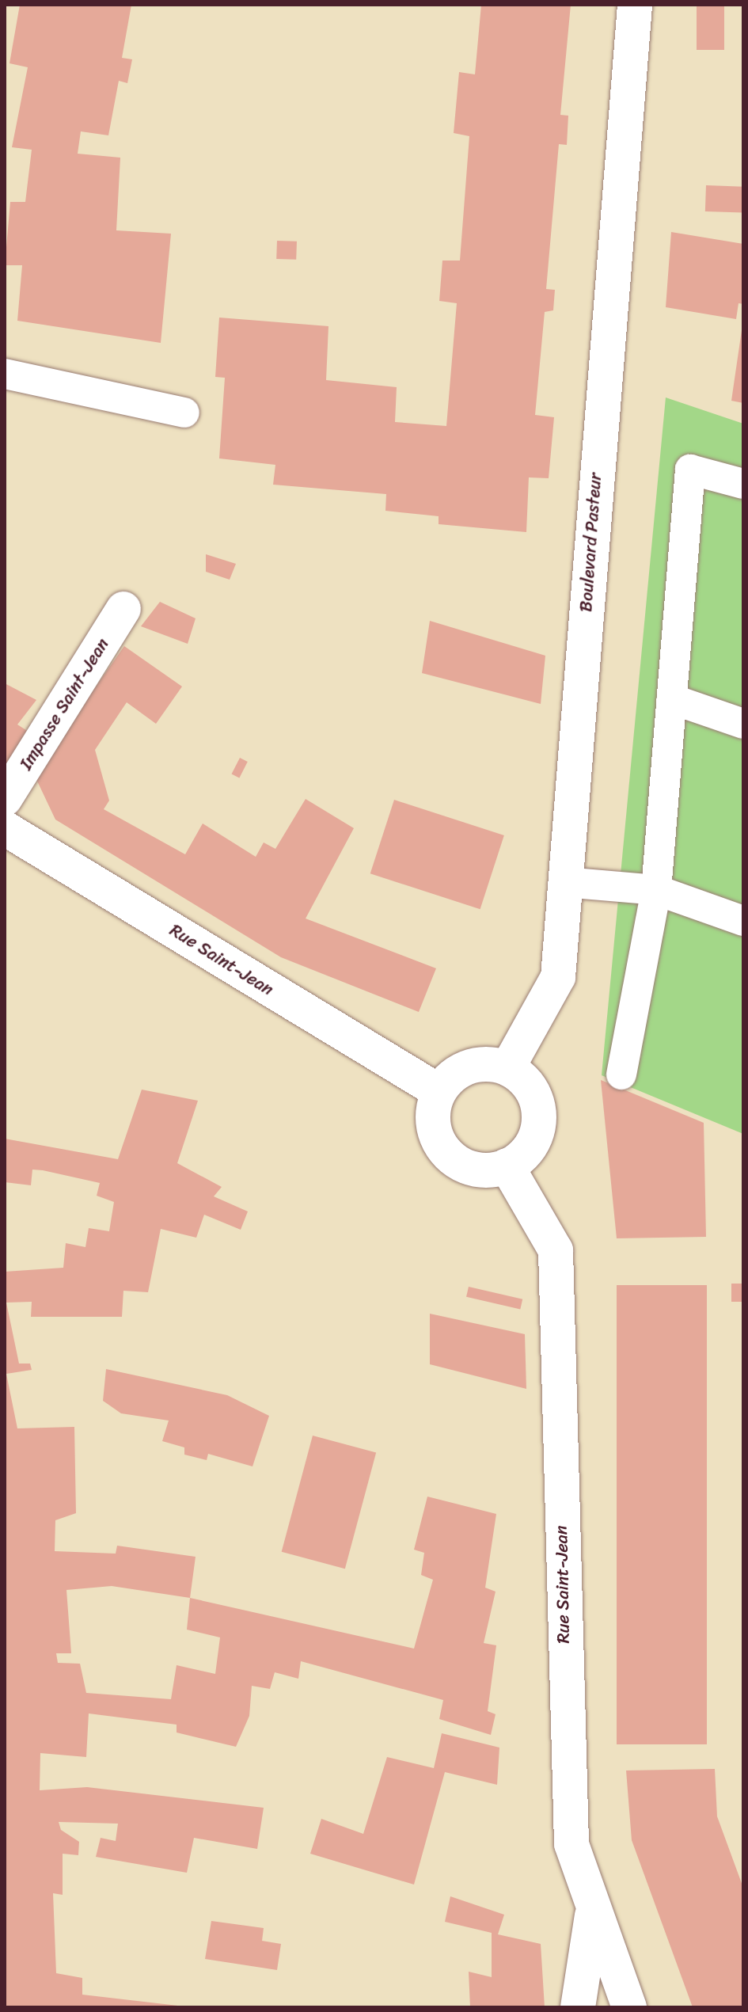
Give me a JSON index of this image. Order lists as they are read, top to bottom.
{
  "streets": {
    "street": ["Boulevard Pasteur", "Impasse Saint-Jean", "Rue Saint-Jean"]
  },
  "crossings": [
    ["Boulevard Pasteur", "Rue Saint-Jean"]
  ]
}
